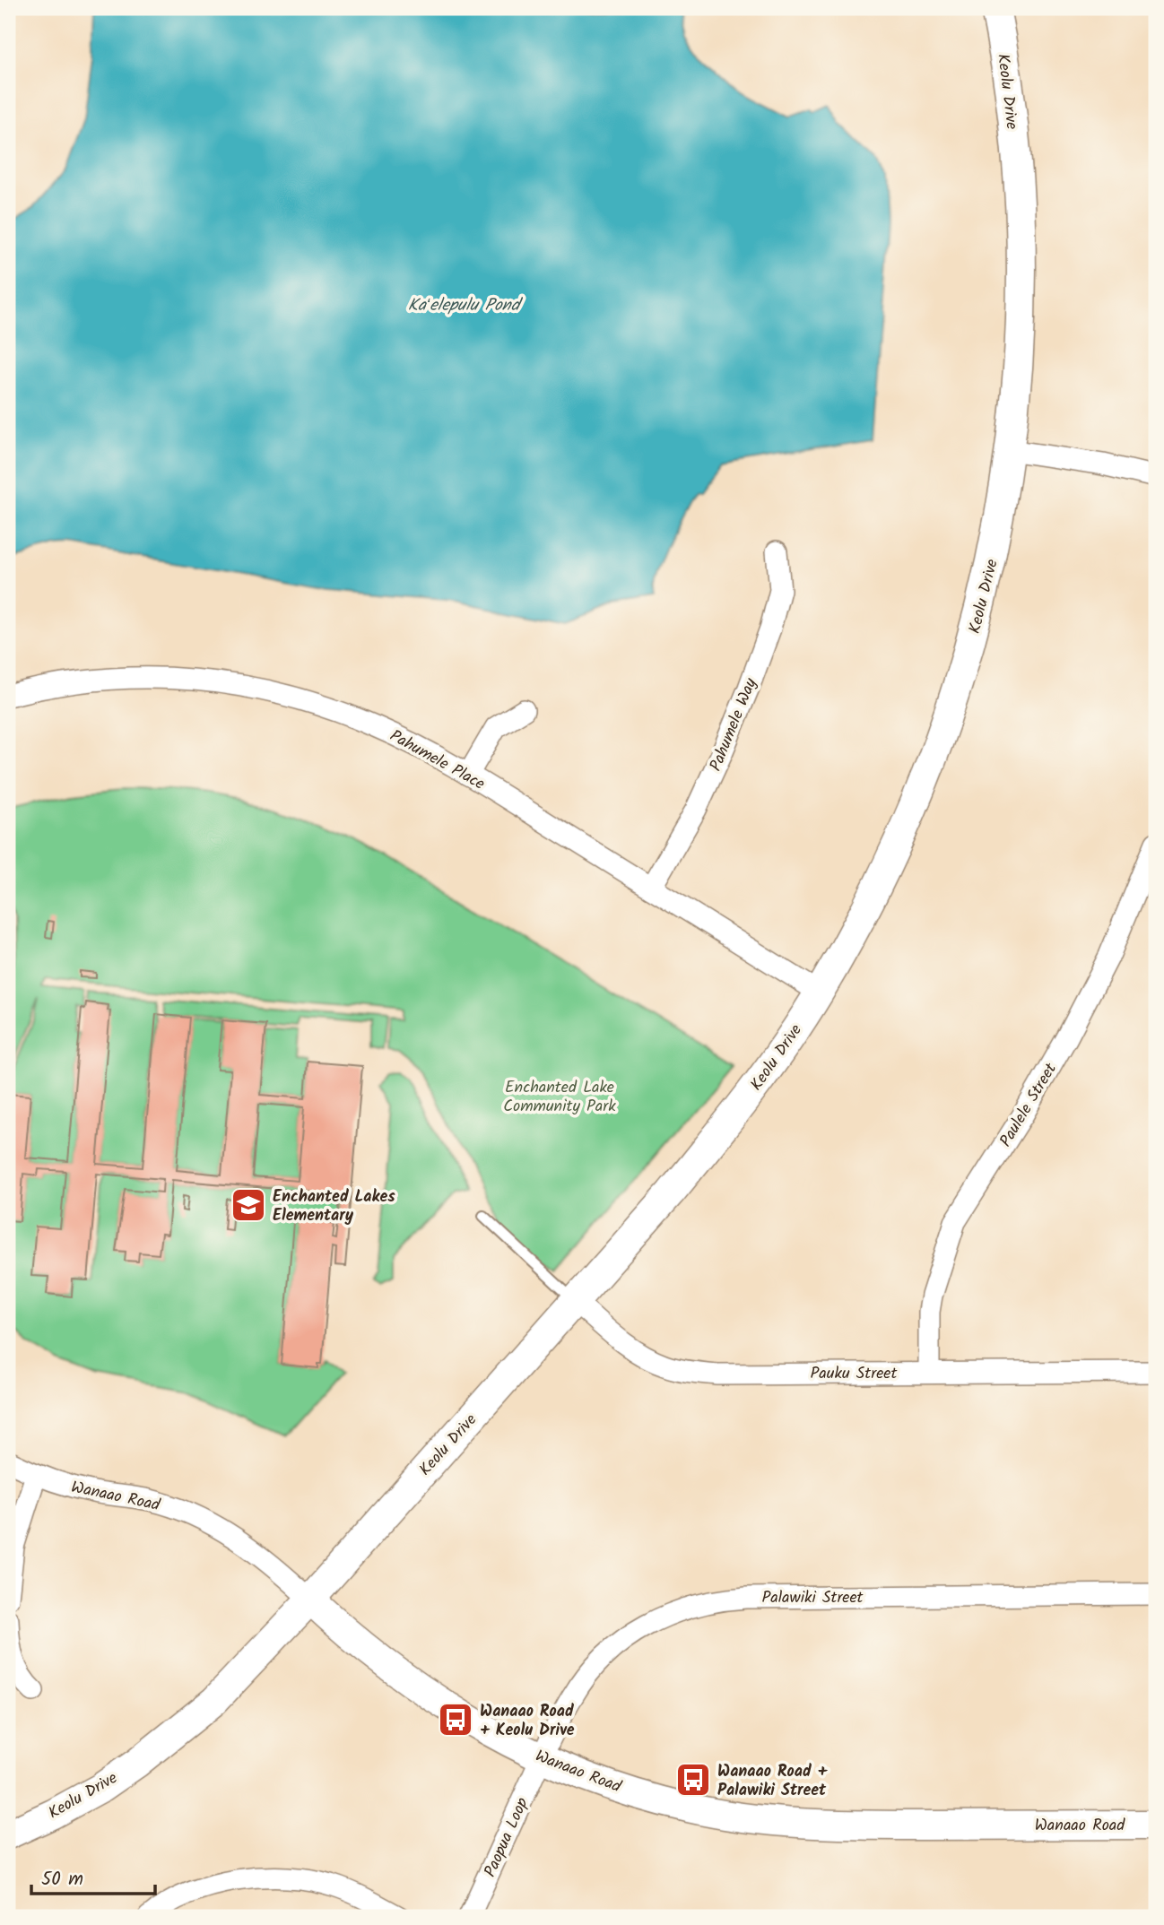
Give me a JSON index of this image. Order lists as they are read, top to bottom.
{
  "streets": {
    "main road": ["Keolu Drive", "Wanaao Road"],
    "street": [
      "Pahumele Way",
      "Pahumele Place",
      "Paulele Street",
      "Pauku Street",
      "Palawiki Street",
      "Paopua Loop"
    ]
  },
  "crossings": [
    ["Keolu Drive", "Pahumele Place"],
    ["Keolu Drive", "Pauku Street"],
    ["Keolu Drive", "Wanaao Road"],
    ["Pahumele Way", "Pahumele Place"],
    ["Paulele Street", "Pauku Street"],
    ["Wanaao Road", "Palawiki Street"],
    ["Wanaao Road", "Paopua Loop"],
    ["Palawiki Street", "Paopua Loop"]
  ],
  "water": ["Kaʻelepulu Pond"],
  "parks": ["Enchanted Lake Community Park"],
  "places": {
    "school or university": ["Enchanted Lakes Elementary"],
    "bus stop": ["Wanaao Road + Keolu Drive", "Wanaao Road + Palawiki Street"]
  },
  "scale_bar": "50 m"
}
